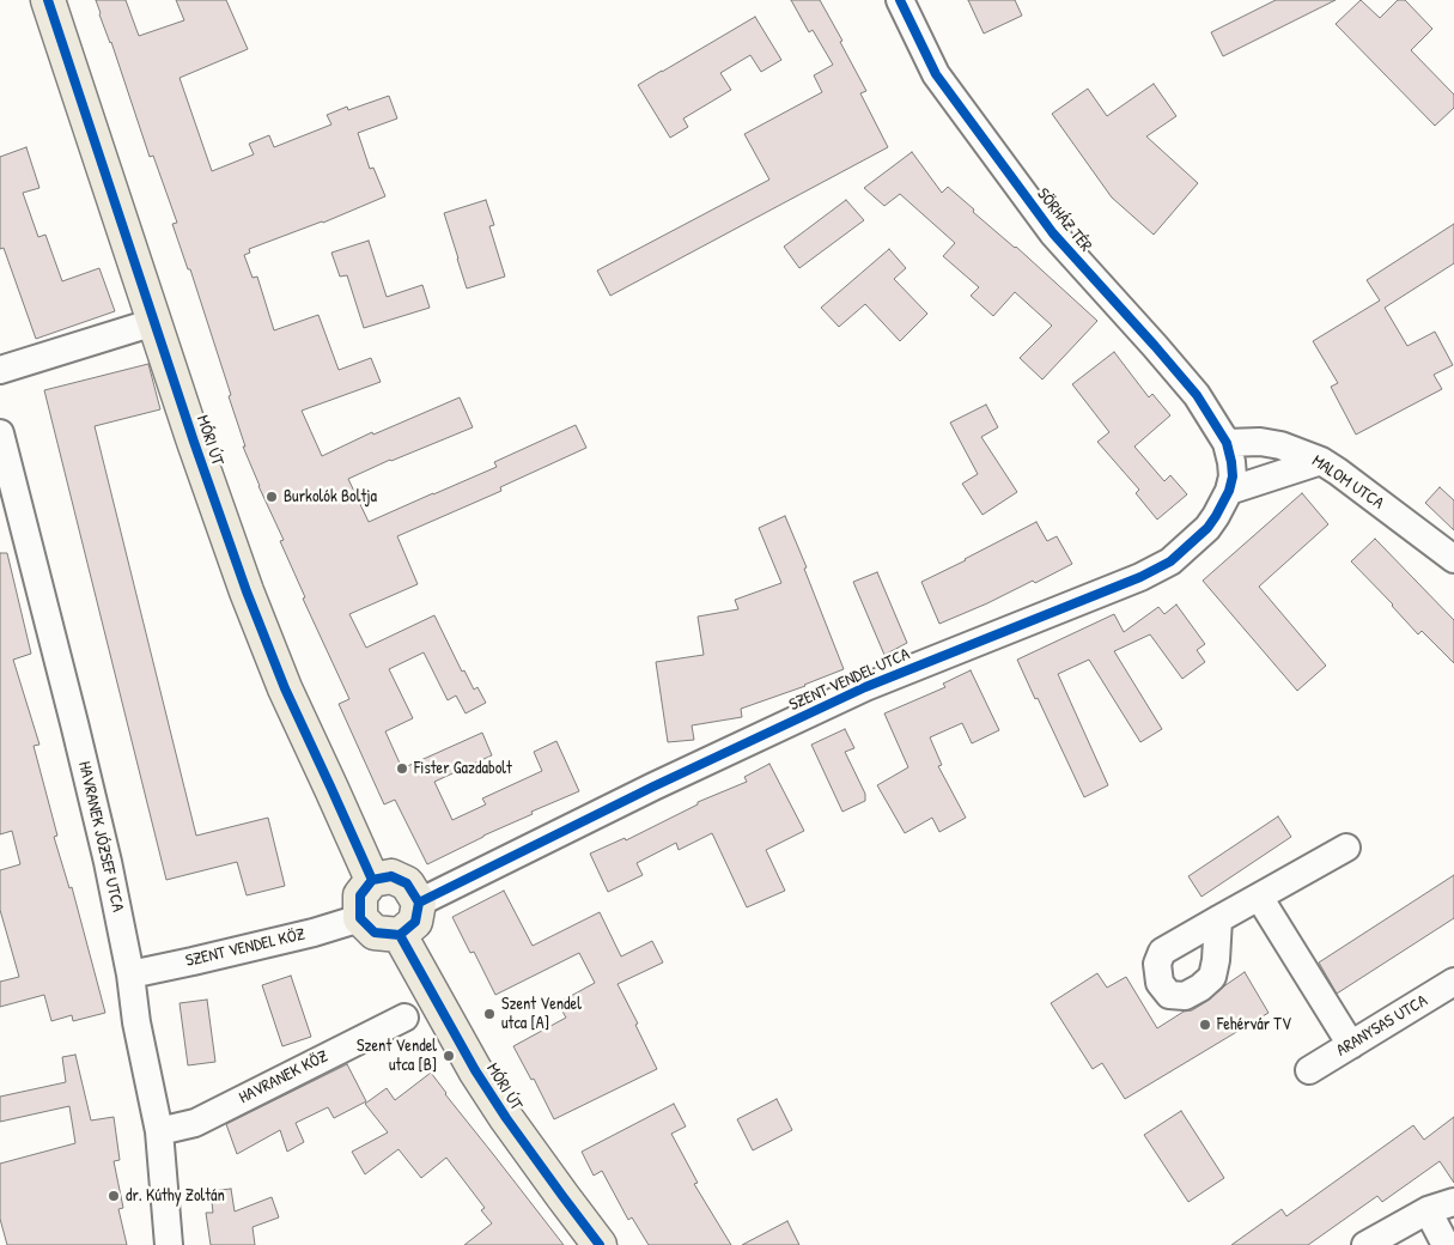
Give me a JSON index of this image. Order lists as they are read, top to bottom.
{
  "streets": {
    "main road": ["MÓRI ÚT"],
    "street": [
      "SÖRHÁZ TÉR",
      "MALOM UTCA",
      "SZENT VENDEL UTCA",
      "HAVRANEK JÓZSEF UTCA",
      "SZENT VENDEL KÖZ",
      "ARANYSAS UTCA",
      "HAVRANEK KÖZ"
    ]
  },
  "crossings": [
    ["SÖRHÁZ TÉR", "MALOM UTCA"],
    ["SÖRHÁZ TÉR", "SZENT VENDEL UTCA"],
    ["MÓRI ÚT", "SZENT VENDEL UTCA"],
    ["MÓRI ÚT", "SZENT VENDEL KÖZ"],
    ["MALOM UTCA", "SZENT VENDEL UTCA"],
    ["SZENT VENDEL UTCA", "SZENT VENDEL KÖZ"],
    ["HAVRANEK JÓZSEF UTCA", "SZENT VENDEL KÖZ"],
    ["HAVRANEK JÓZSEF UTCA", "HAVRANEK KÖZ"]
  ],
  "places": [
    "Burkolók Boltja",
    "Fister Gazdabolt",
    "Szent Vendel utca [A]",
    "Fehérvár TV",
    "Szent Vendel utca [B]",
    "dr. Kúthy Zoltán"
  ]
}
